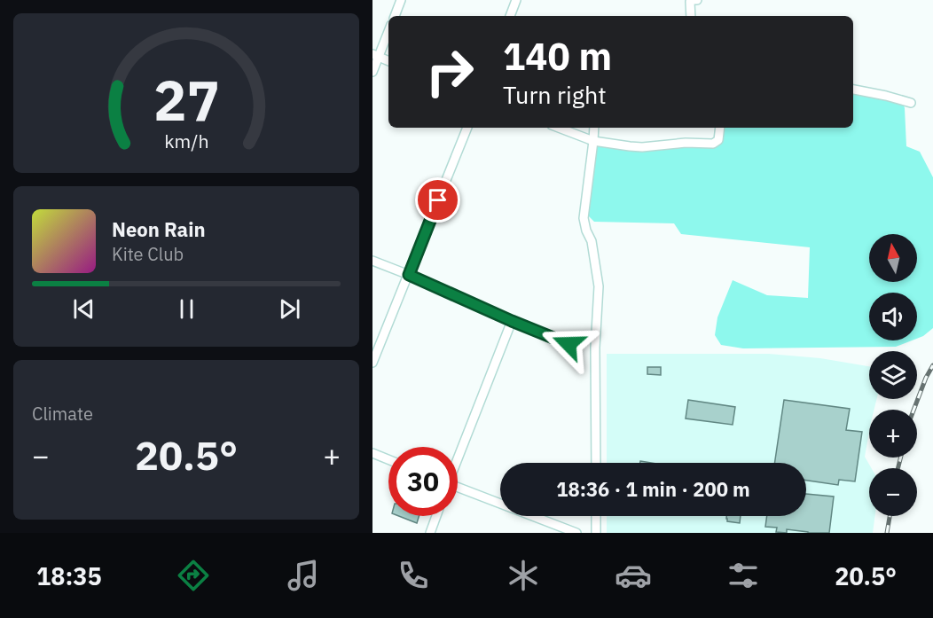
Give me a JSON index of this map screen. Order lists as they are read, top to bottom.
{
  "north": "top",
  "page": {
    "turn": ["140 m", "Turn right"],
    "song": ["Neon Rain", "Kite Club"],
    "map_buttons": ["+", "−"],
    "tile": "Climate",
    "heat": ["−", "20.5°", "+"],
    "limit": "30",
    "trip": "18:36 · 1 min · 200 m",
    "tabs": ["18:35", "20.5°"],
    "gauge": ["27", "km/h"]
  }
}
